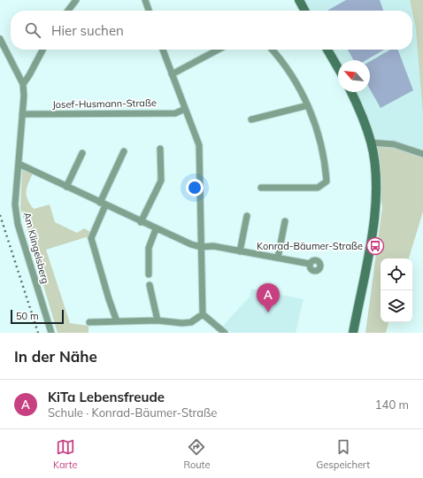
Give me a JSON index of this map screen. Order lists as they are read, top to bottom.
{
  "streets": {
    "street": ["Josef-Husmann-Straße", "Am Klingelsberg"]
  },
  "crossings": [
    ["Josef-Husmann-Straße", "Am Klingelsberg"]
  ],
  "places": {
    "bus stop": ["Konrad-Bäumer-Straße"]
  },
  "scale_bar": "50 m",
  "north": "top left",
  "page": {
    "search": "Hier suchen",
    "pins": "A",
    "scale": "50 m",
    "heading": "In der Nähe",
    "list": [
      {
        "mark": "A",
        "name": "KiTa Lebensfreude",
        "note": "Schule · Konrad-Bäumer-Straße",
        "value": "140 m"
      }
    ],
    "nav": ["Karte", "Route", "Gespeichert"]
  }
}
